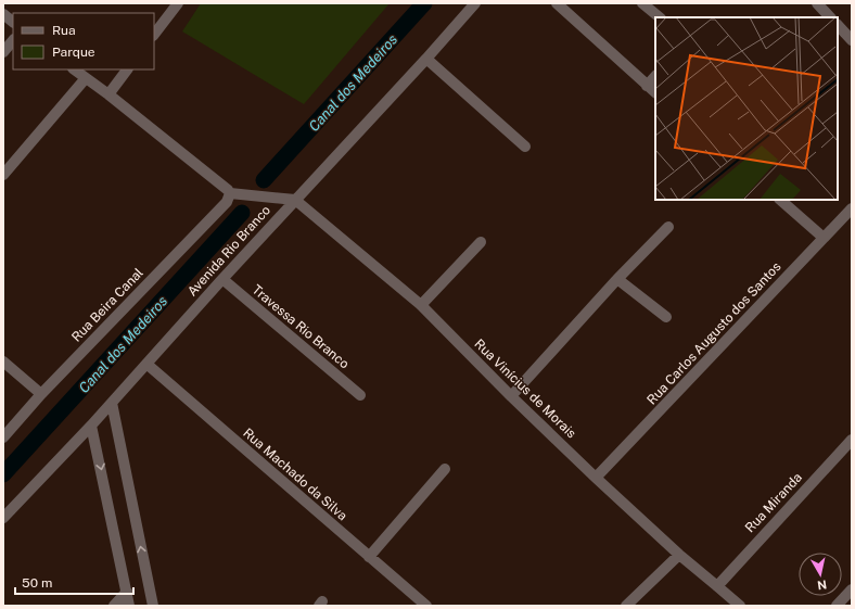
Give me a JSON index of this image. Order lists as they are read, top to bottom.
{
  "streets": {
    "street": [
      "Avenida Rio Branco",
      "Rua Beira Canal",
      "Travessa Rio Branco",
      "Rua Carlos Augusto dos Santos",
      "Rua Vinícius de Morais",
      "Rua Machado da Silva",
      "Rua Miranda"
    ]
  },
  "crossings": [
    ["Avenida Rio Branco", "Travessa Rio Branco"],
    ["Avenida Rio Branco", "Rua Vinícius de Morais"],
    ["Avenida Rio Branco", "Rua Machado da Silva"],
    ["Rua Carlos Augusto dos Santos", "Rua Vinícius de Morais"],
    ["Rua Vinícius de Morais", "Rua Miranda"]
  ],
  "water": ["Canal dos Medeiros"],
  "legend": ["Rua", "Parque"],
  "scale_bar": "50 m",
  "north": "bottom"
}
